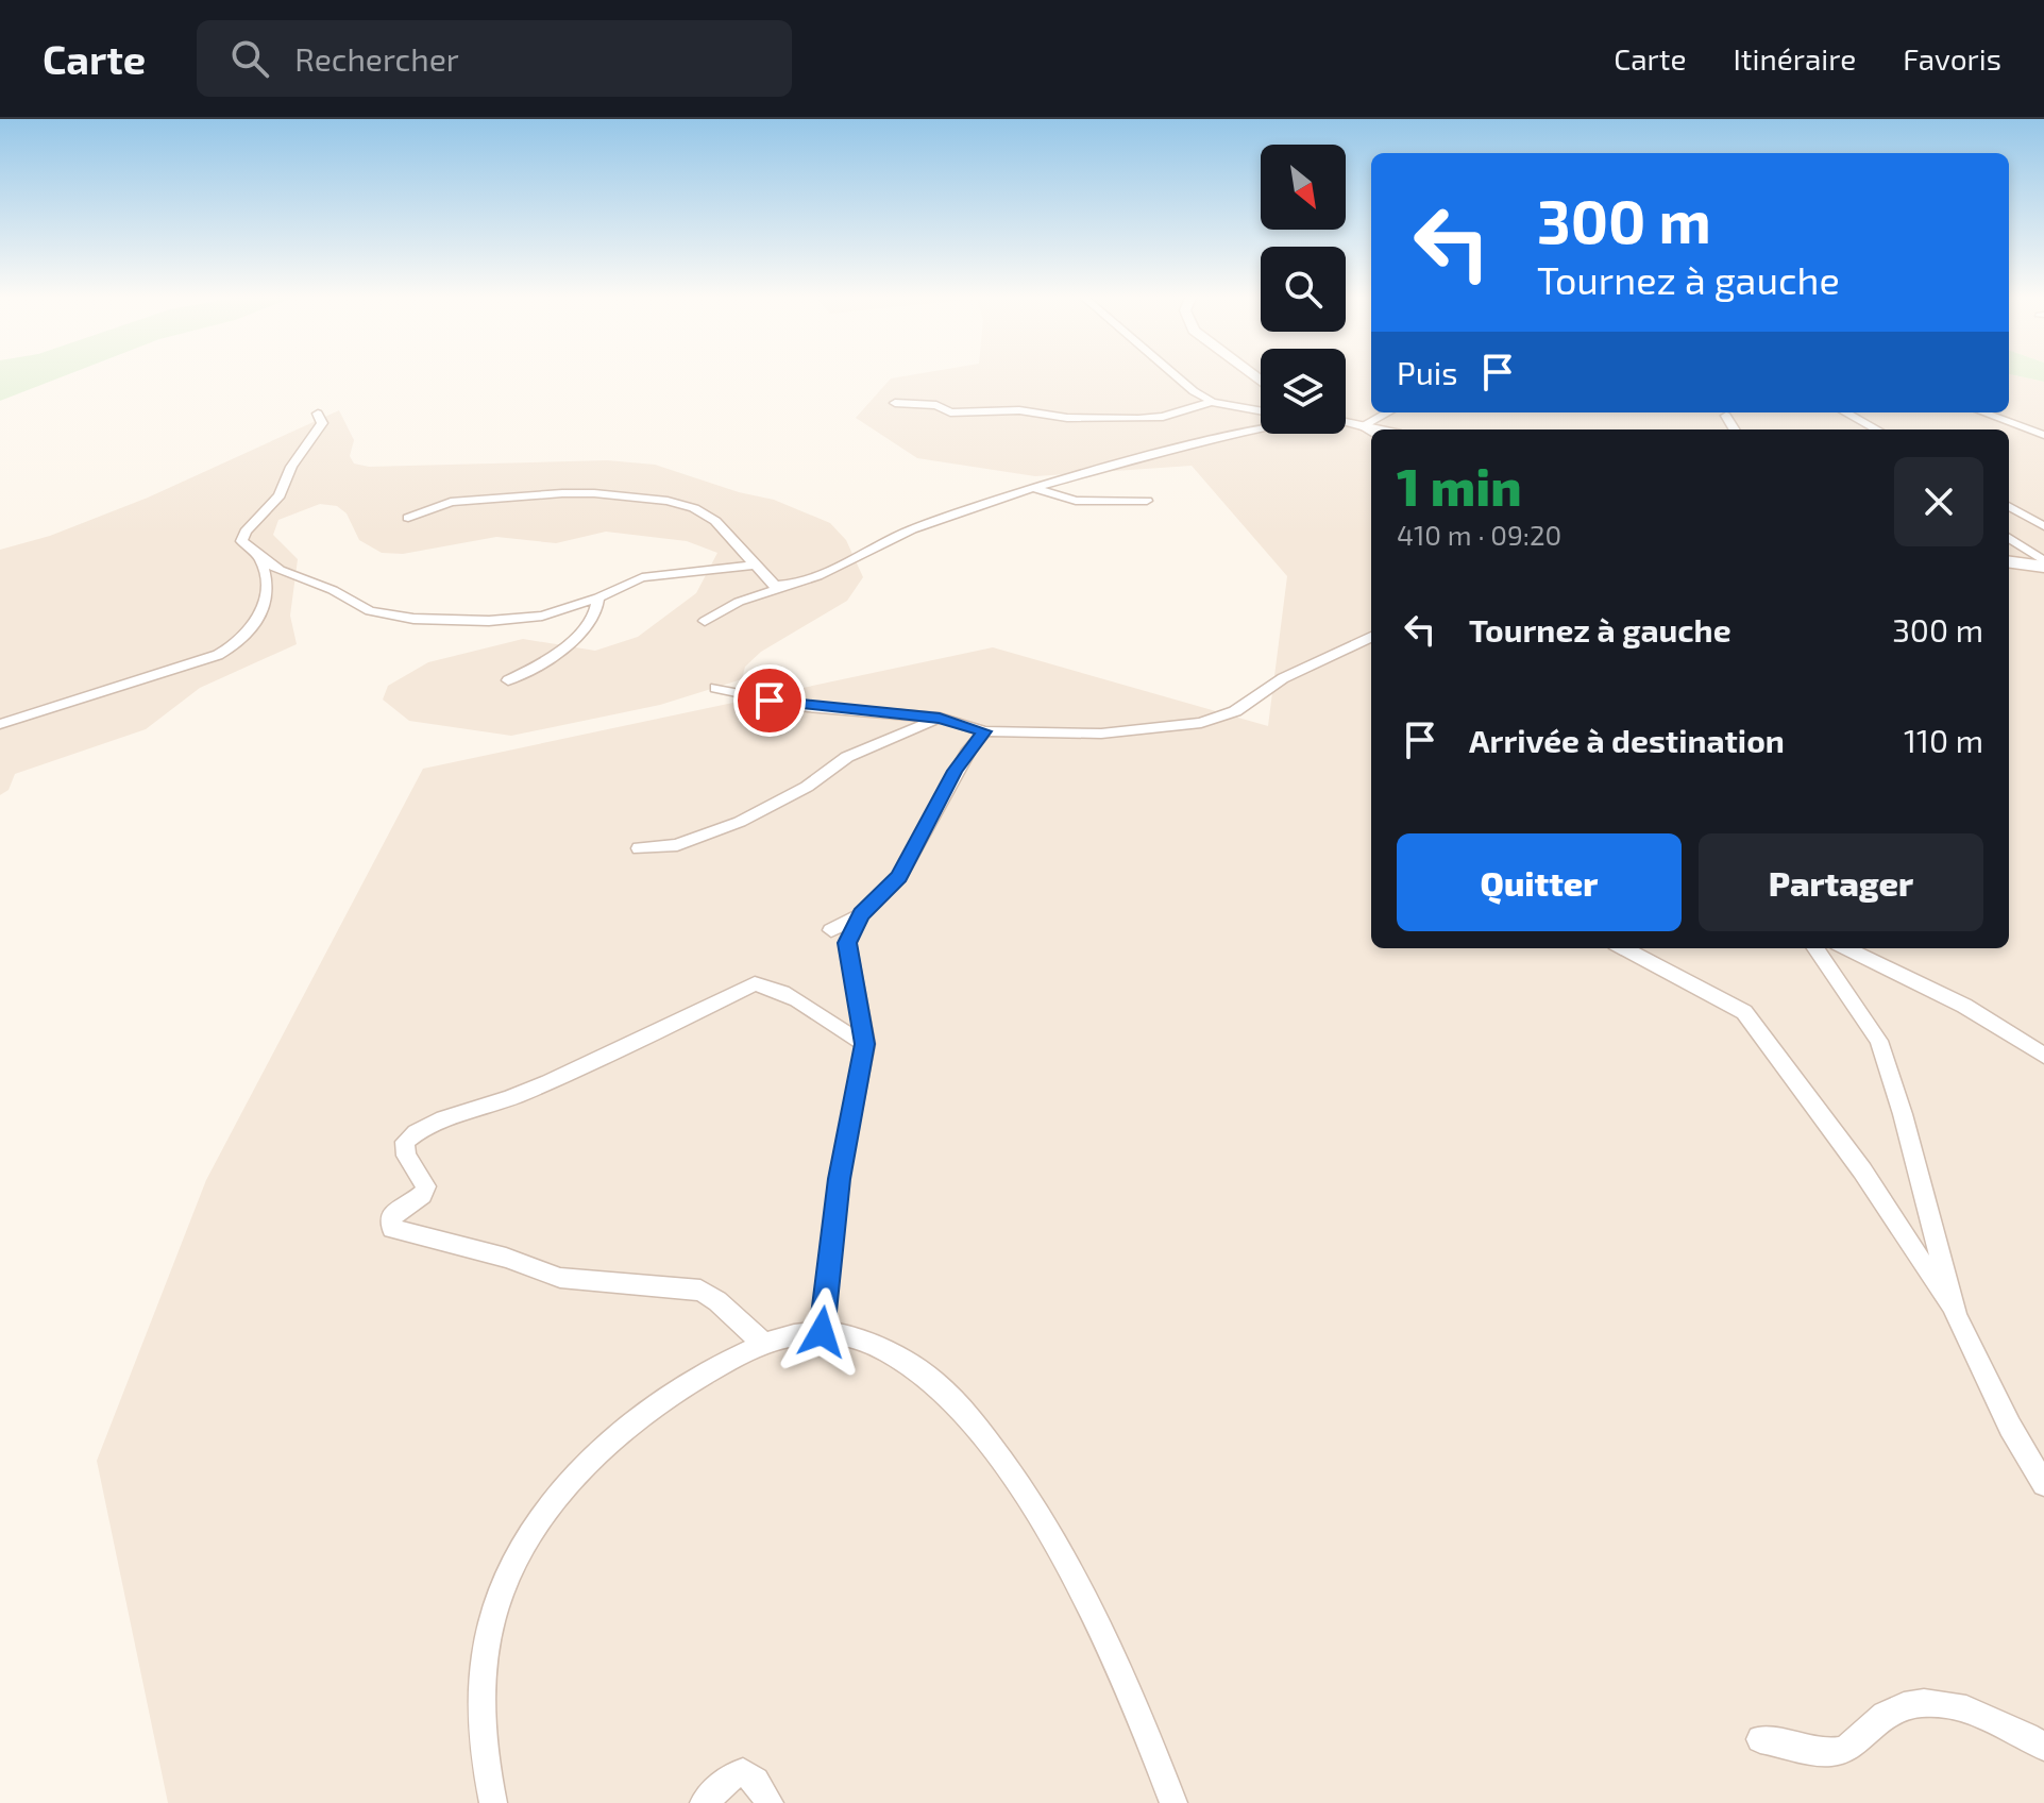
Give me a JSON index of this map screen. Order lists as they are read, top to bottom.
{
  "north": "bottom right",
  "page": {
    "header": "Carte",
    "search": "Rechercher",
    "nav": ["Carte", "Itinéraire", "Favoris"],
    "turn": ["300 m", "Tournez à gauche"],
    "then": "Puis",
    "heading": ["1 min", "410 m · 09:20"],
    "list": [
      {
        "name": "Tournez à gauche",
        "value": "300 m"
      },
      {
        "name": "Arrivée à destination",
        "value": "110 m"
      }
    ],
    "buttons": ["Quitter", "Partager"]
  }
}
